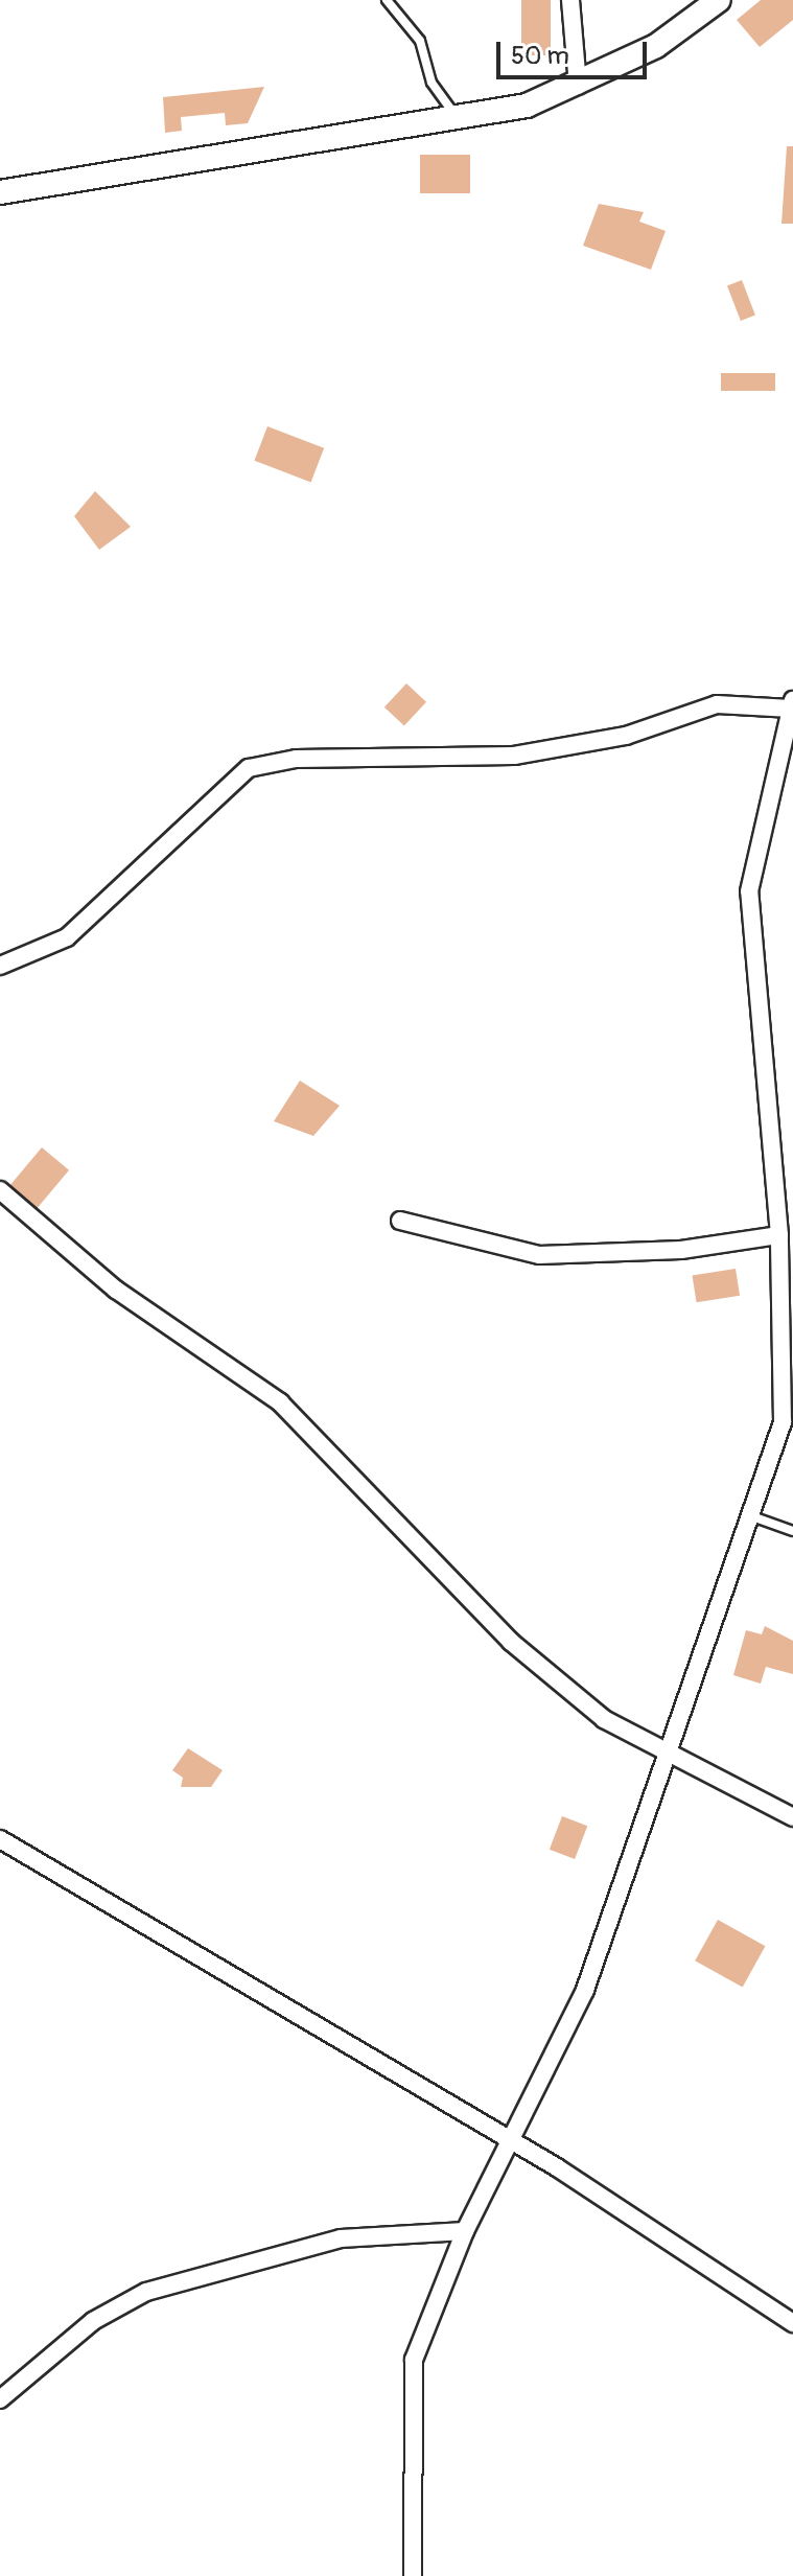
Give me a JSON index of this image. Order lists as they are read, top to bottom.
{
  "scale_bar": "50 m"
}
